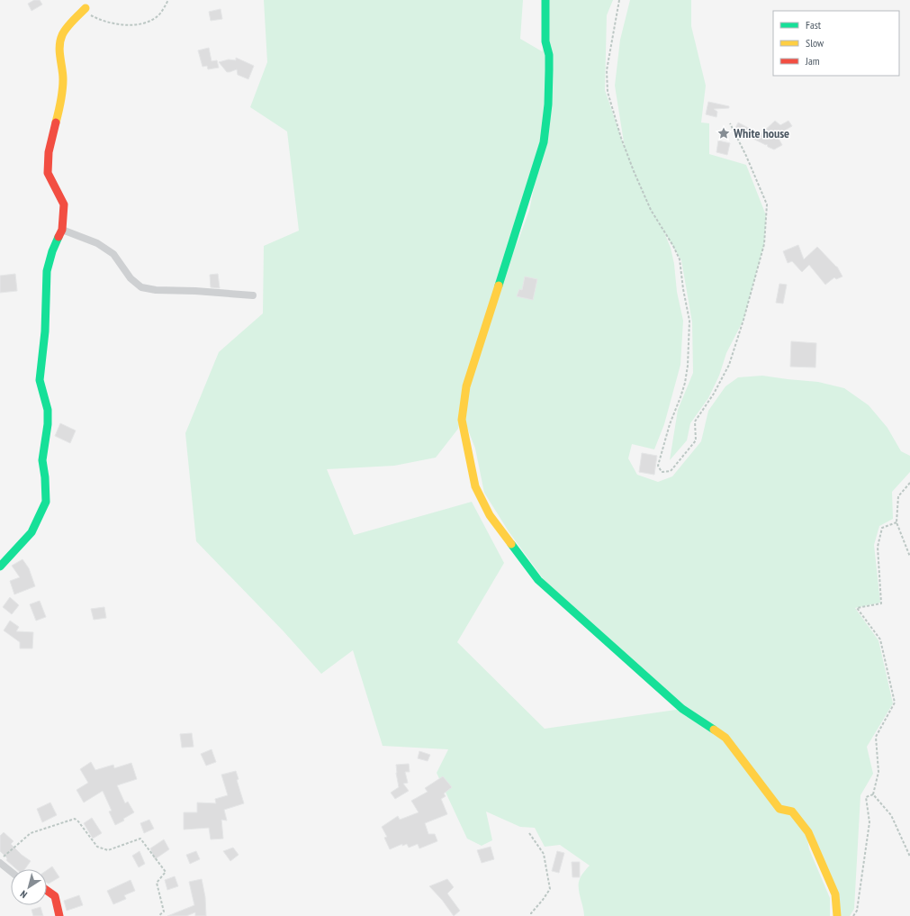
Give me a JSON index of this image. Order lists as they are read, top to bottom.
{
  "places": {
    "place": ["White house"]
  },
  "legend": ["Fast", "Slow", "Jam"],
  "north": "bottom left"
}
